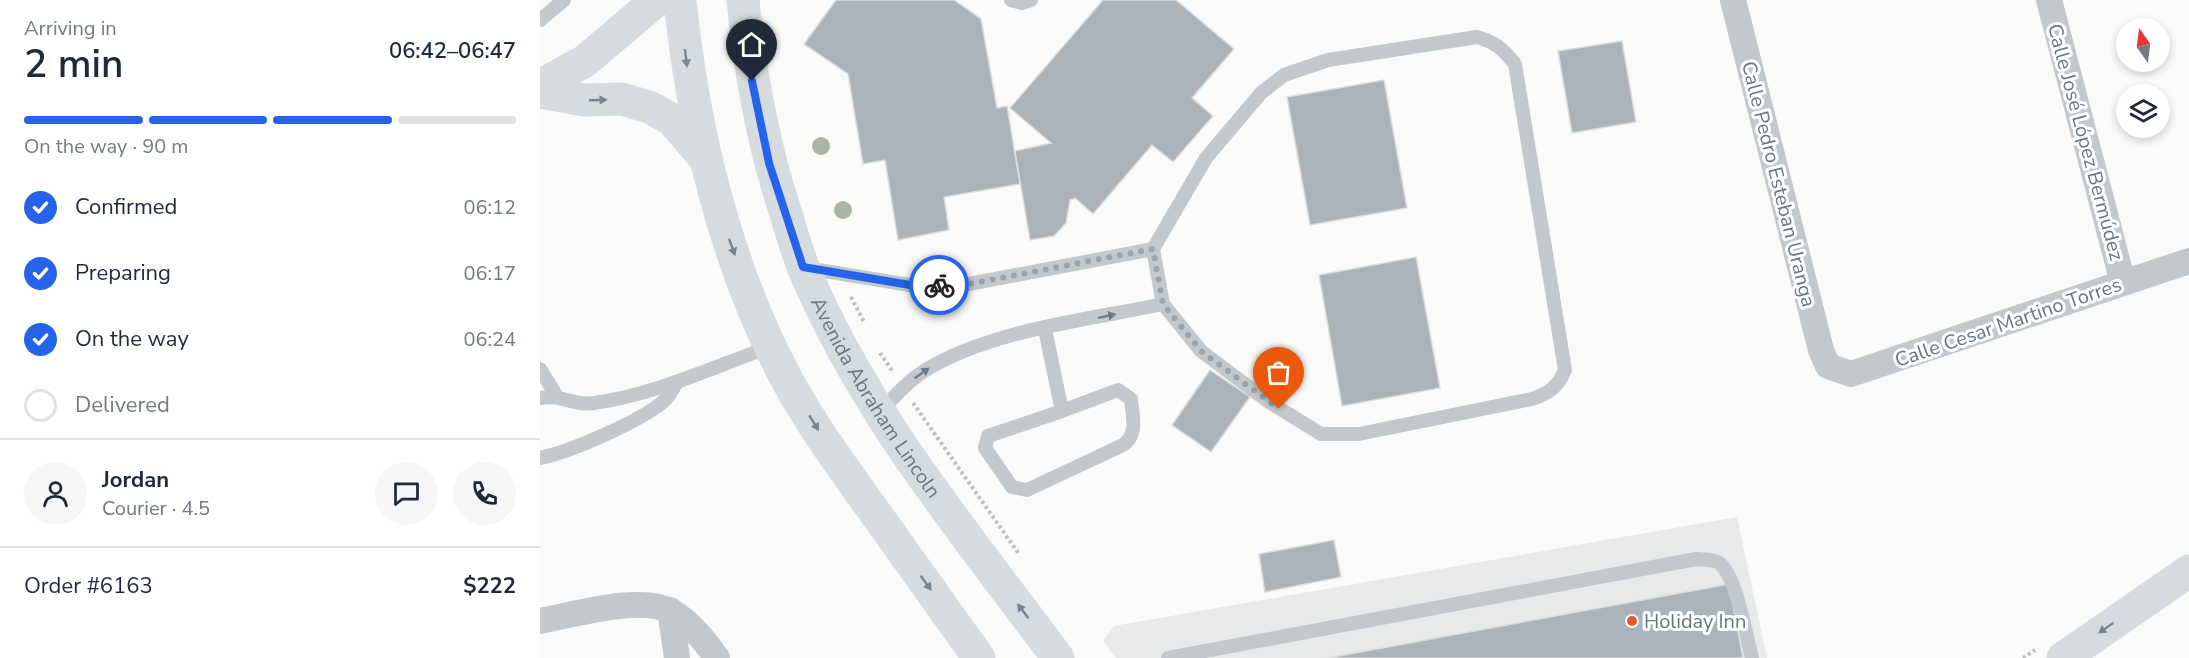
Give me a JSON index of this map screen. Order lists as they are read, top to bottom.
{
  "streets": {
    "main road": ["Avenida Abraham Lincoln"],
    "street": ["Calle José López Bermúdez", "Calle Pedro Esteban Uranga", "Calle Cesar Martino Torres"]
  },
  "crossings": [
    ["Calle José López Bermúdez", "Calle Cesar Martino Torres"],
    ["Calle Pedro Esteban Uranga", "Calle Cesar Martino Torres"]
  ],
  "places": ["Holiday Inn"],
  "north": "top",
  "page": {
    "heading": ["2 min", "Arriving in", "06:42–06:47"],
    "panel": [
      "Jordan",
      "Courier · 4.5",
      "Order #6163",
      "$222"
    ],
    "bar": "On the way · 90 m",
    "list": [
      ["Confirmed", "06:12"],
      ["Preparing", "06:17"],
      ["On the way", "06:24"],
      "Delivered"
    ]
  }
}
